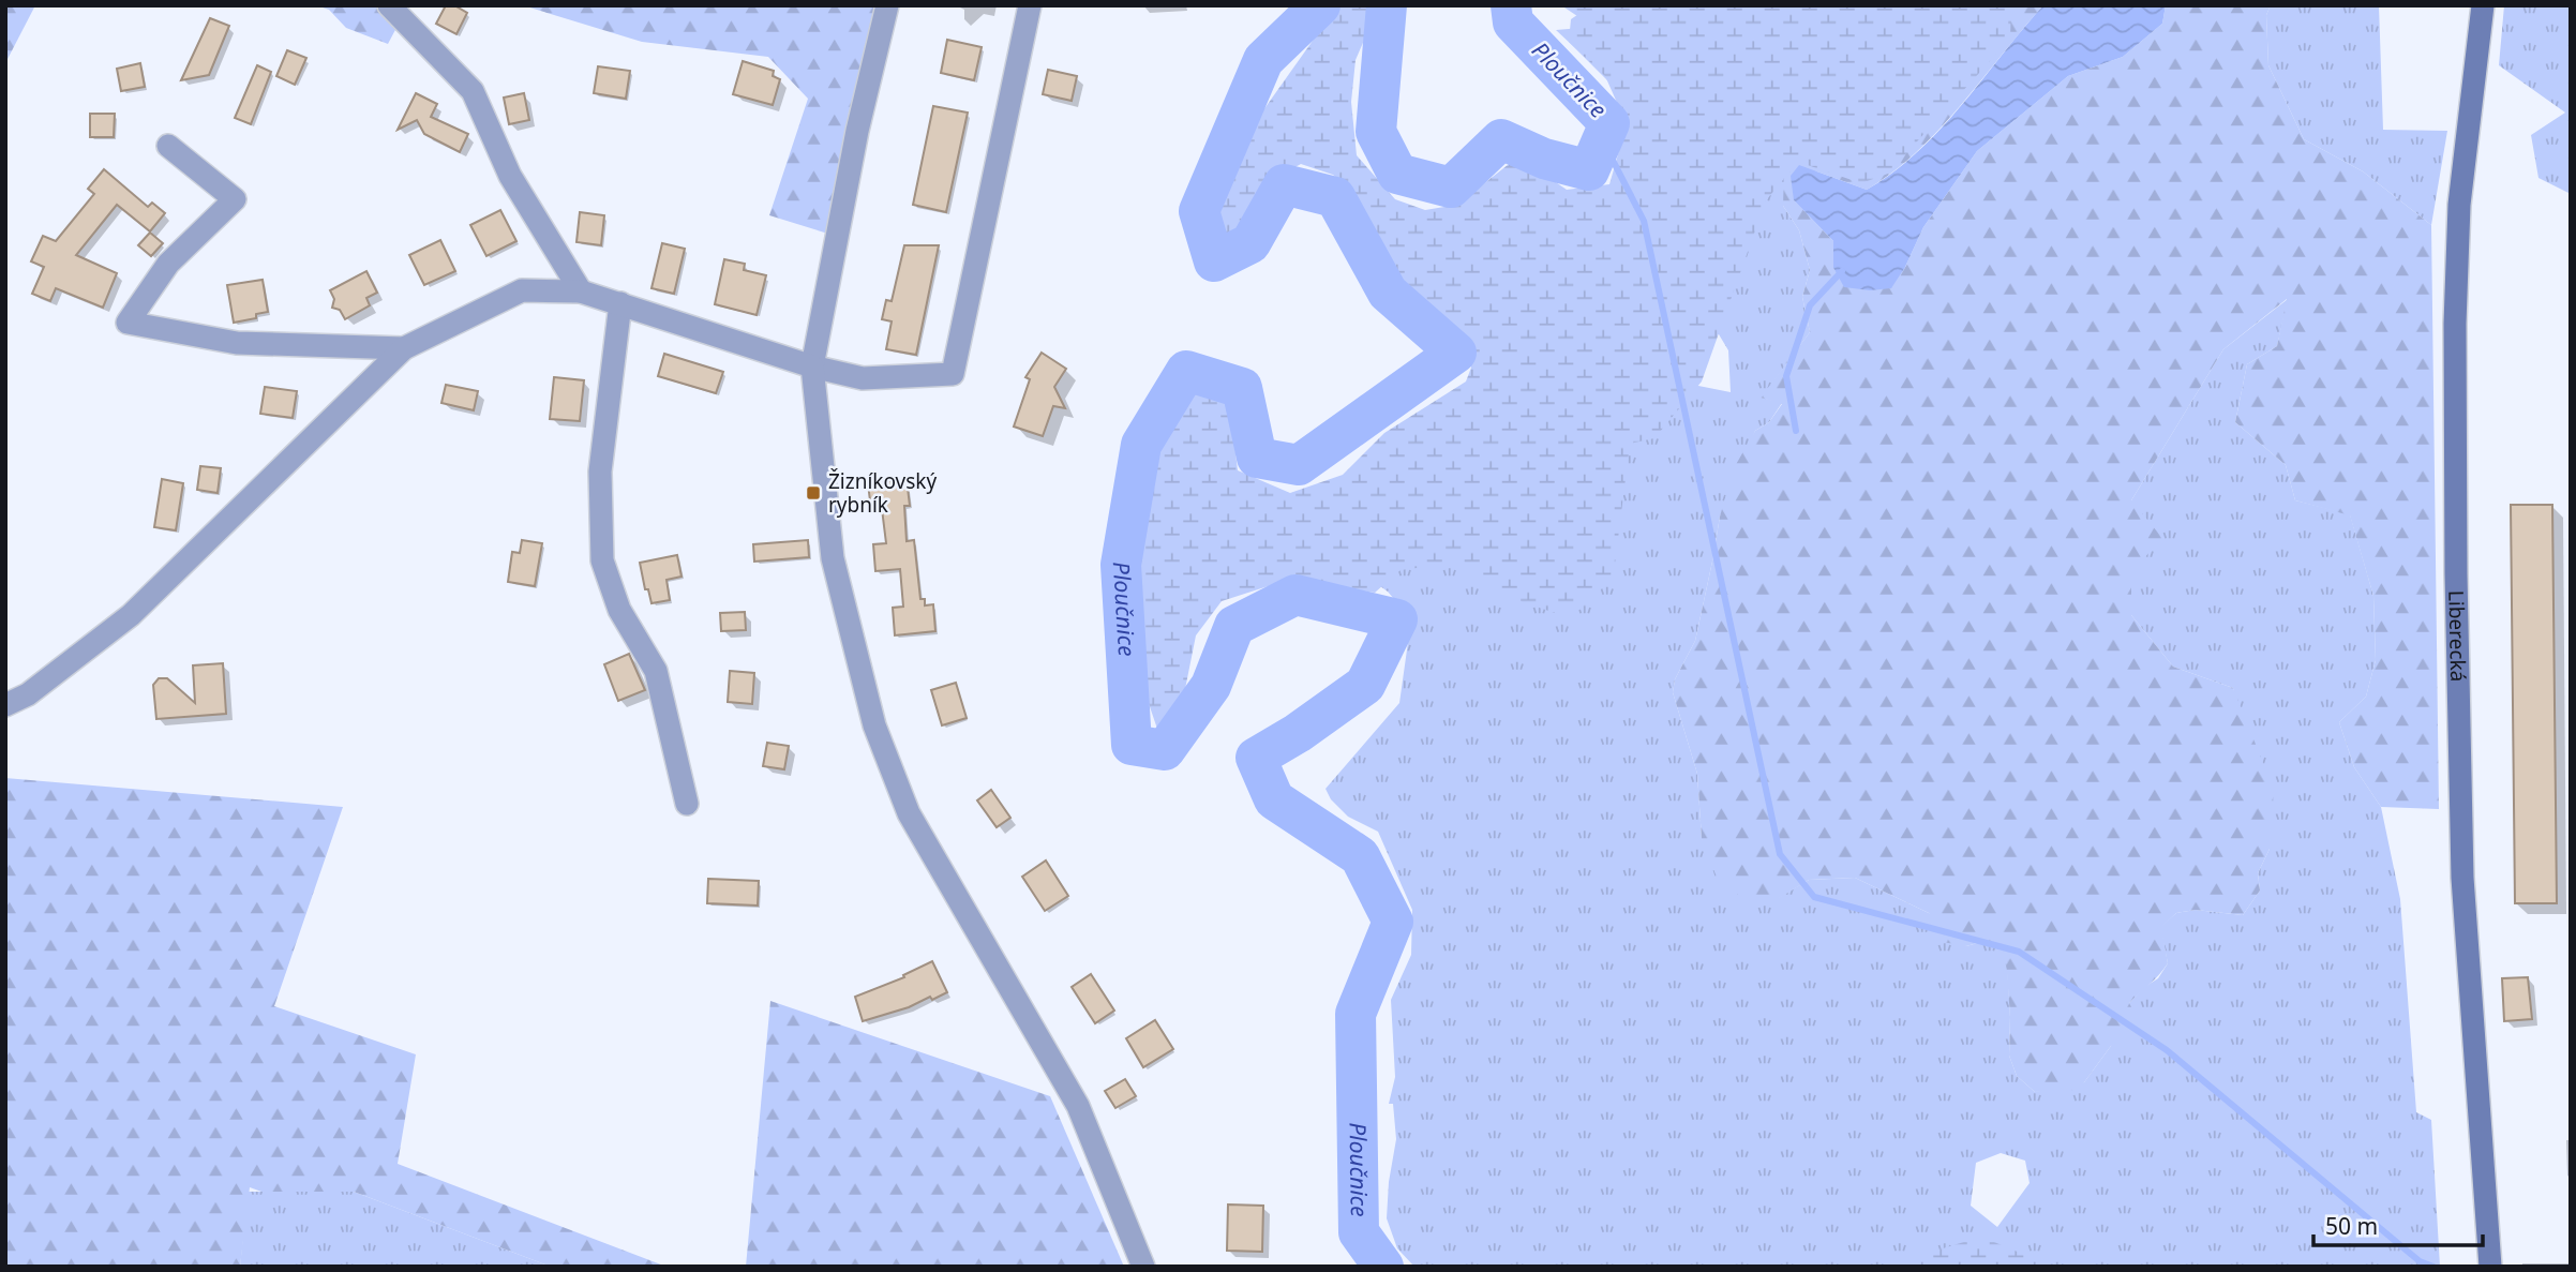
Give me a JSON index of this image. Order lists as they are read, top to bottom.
{
  "streets": {
    "main road": ["Liberecká"]
  },
  "water": ["Ploučnice"],
  "places": {
    "transit": ["Žizníkovský rybník"]
  },
  "scale_bar": "50 m"
}
